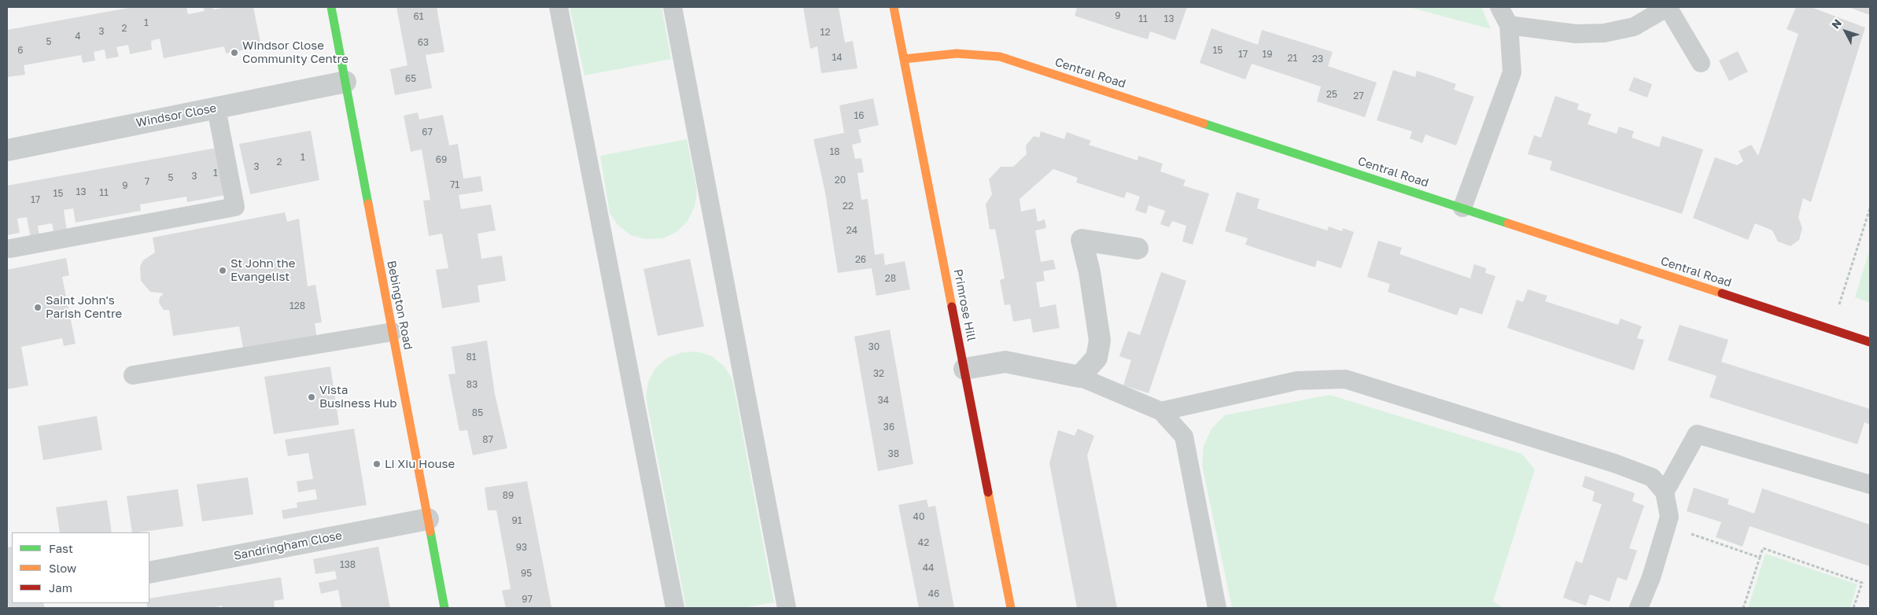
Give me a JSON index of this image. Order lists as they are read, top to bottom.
{
  "streets": {
    "street": [
      "Central Road",
      "Windsor Close",
      "Bebington Road",
      "Primrose Hill",
      "Sandringham Close"
    ]
  },
  "crossings": [
    ["Central Road", "Primrose Hill"],
    ["Windsor Close", "Bebington Road"],
    ["Bebington Road", "Sandringham Close"]
  ],
  "places": [
    "Windsor Close Community Centre",
    "St John the Evangelist",
    "Saint John's Parish Centre",
    "Vista Business Hub",
    "Li Xiu House"
  ],
  "house_numbers": [
    "9",
    "61",
    "11",
    "13",
    "1",
    "2",
    "3",
    "12",
    "4",
    "5",
    "63",
    "6",
    "15",
    "17",
    "19",
    "14",
    "21",
    "23",
    "65",
    "25",
    "27",
    "16",
    "67",
    "18",
    "1",
    "69",
    "2",
    "3",
    "1",
    "3",
    "5",
    "20",
    "7",
    "71",
    "9",
    "13",
    "11",
    "15",
    "17",
    "22",
    "24",
    "26",
    "28",
    "128",
    "30",
    "81",
    "32",
    "83",
    "34",
    "85",
    "36",
    "87",
    "38",
    "89",
    "40",
    "91",
    "42",
    "93",
    "138",
    "44",
    "95",
    "46",
    "97"
  ],
  "legend": ["Fast", "Slow", "Jam"],
  "north": "top left"
}
